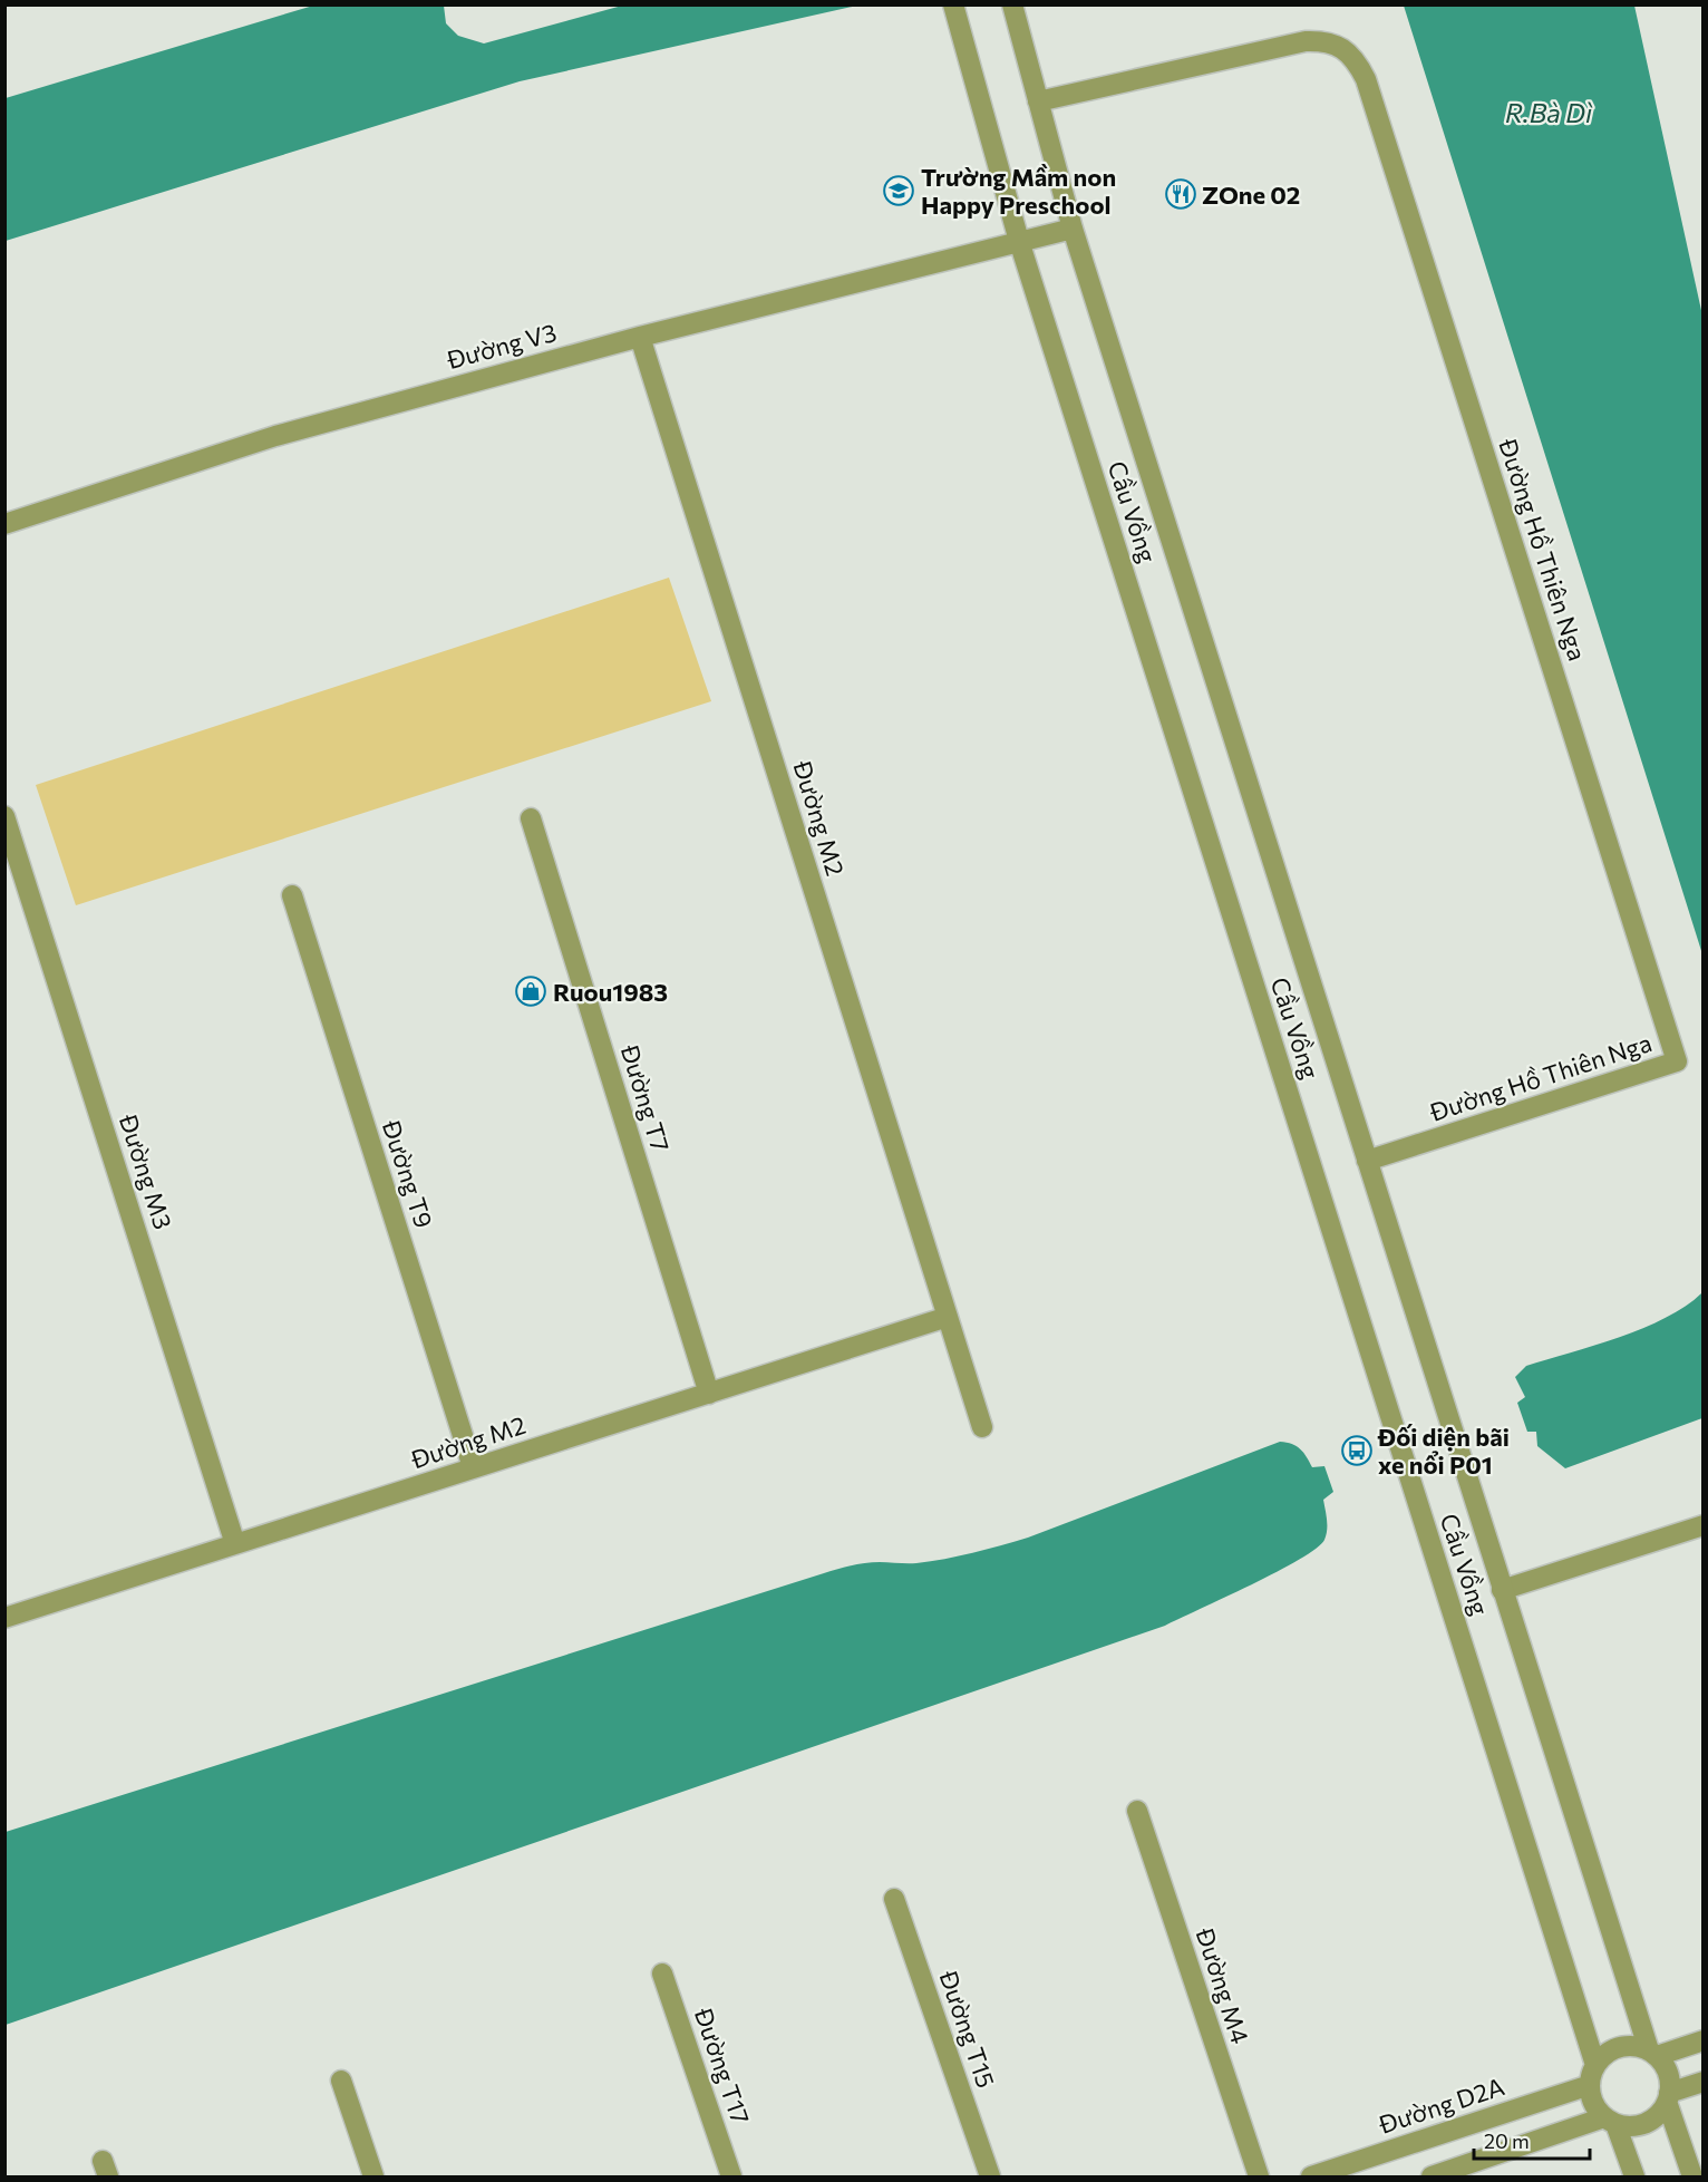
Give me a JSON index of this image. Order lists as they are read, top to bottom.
{
  "streets": {
    "street": [
      "Đường V3",
      "Cầu Vồng",
      "Đường Hồ Thiên Nga",
      "Đường M2",
      "Đường T7",
      "Đường M3",
      "Đường T9",
      "Đường M4",
      "Đường T15",
      "Đường T17",
      "Đường D2A"
    ]
  },
  "crossings": [
    ["Đường V3", "Cầu Vồng"],
    ["Đường V3", "Đường M2"],
    ["Cầu Vồng", "Đường Hồ Thiên Nga"],
    ["Cầu Vồng", "Đường D2A"],
    ["Đường M2", "Đường T7"],
    ["Đường M2", "Đường M3"],
    ["Đường M2", "Đường T9"]
  ],
  "water": ["R.Bà Dì"],
  "places": {
    "school or university": ["Trường Mầm non Happy Preschool"],
    "restaurant": ["ZOne 02"],
    "shop": ["Ruou1983"],
    "bus stop": ["Đối diện bãi xe nổi P01"]
  },
  "scale_bar": "20 m"
}
